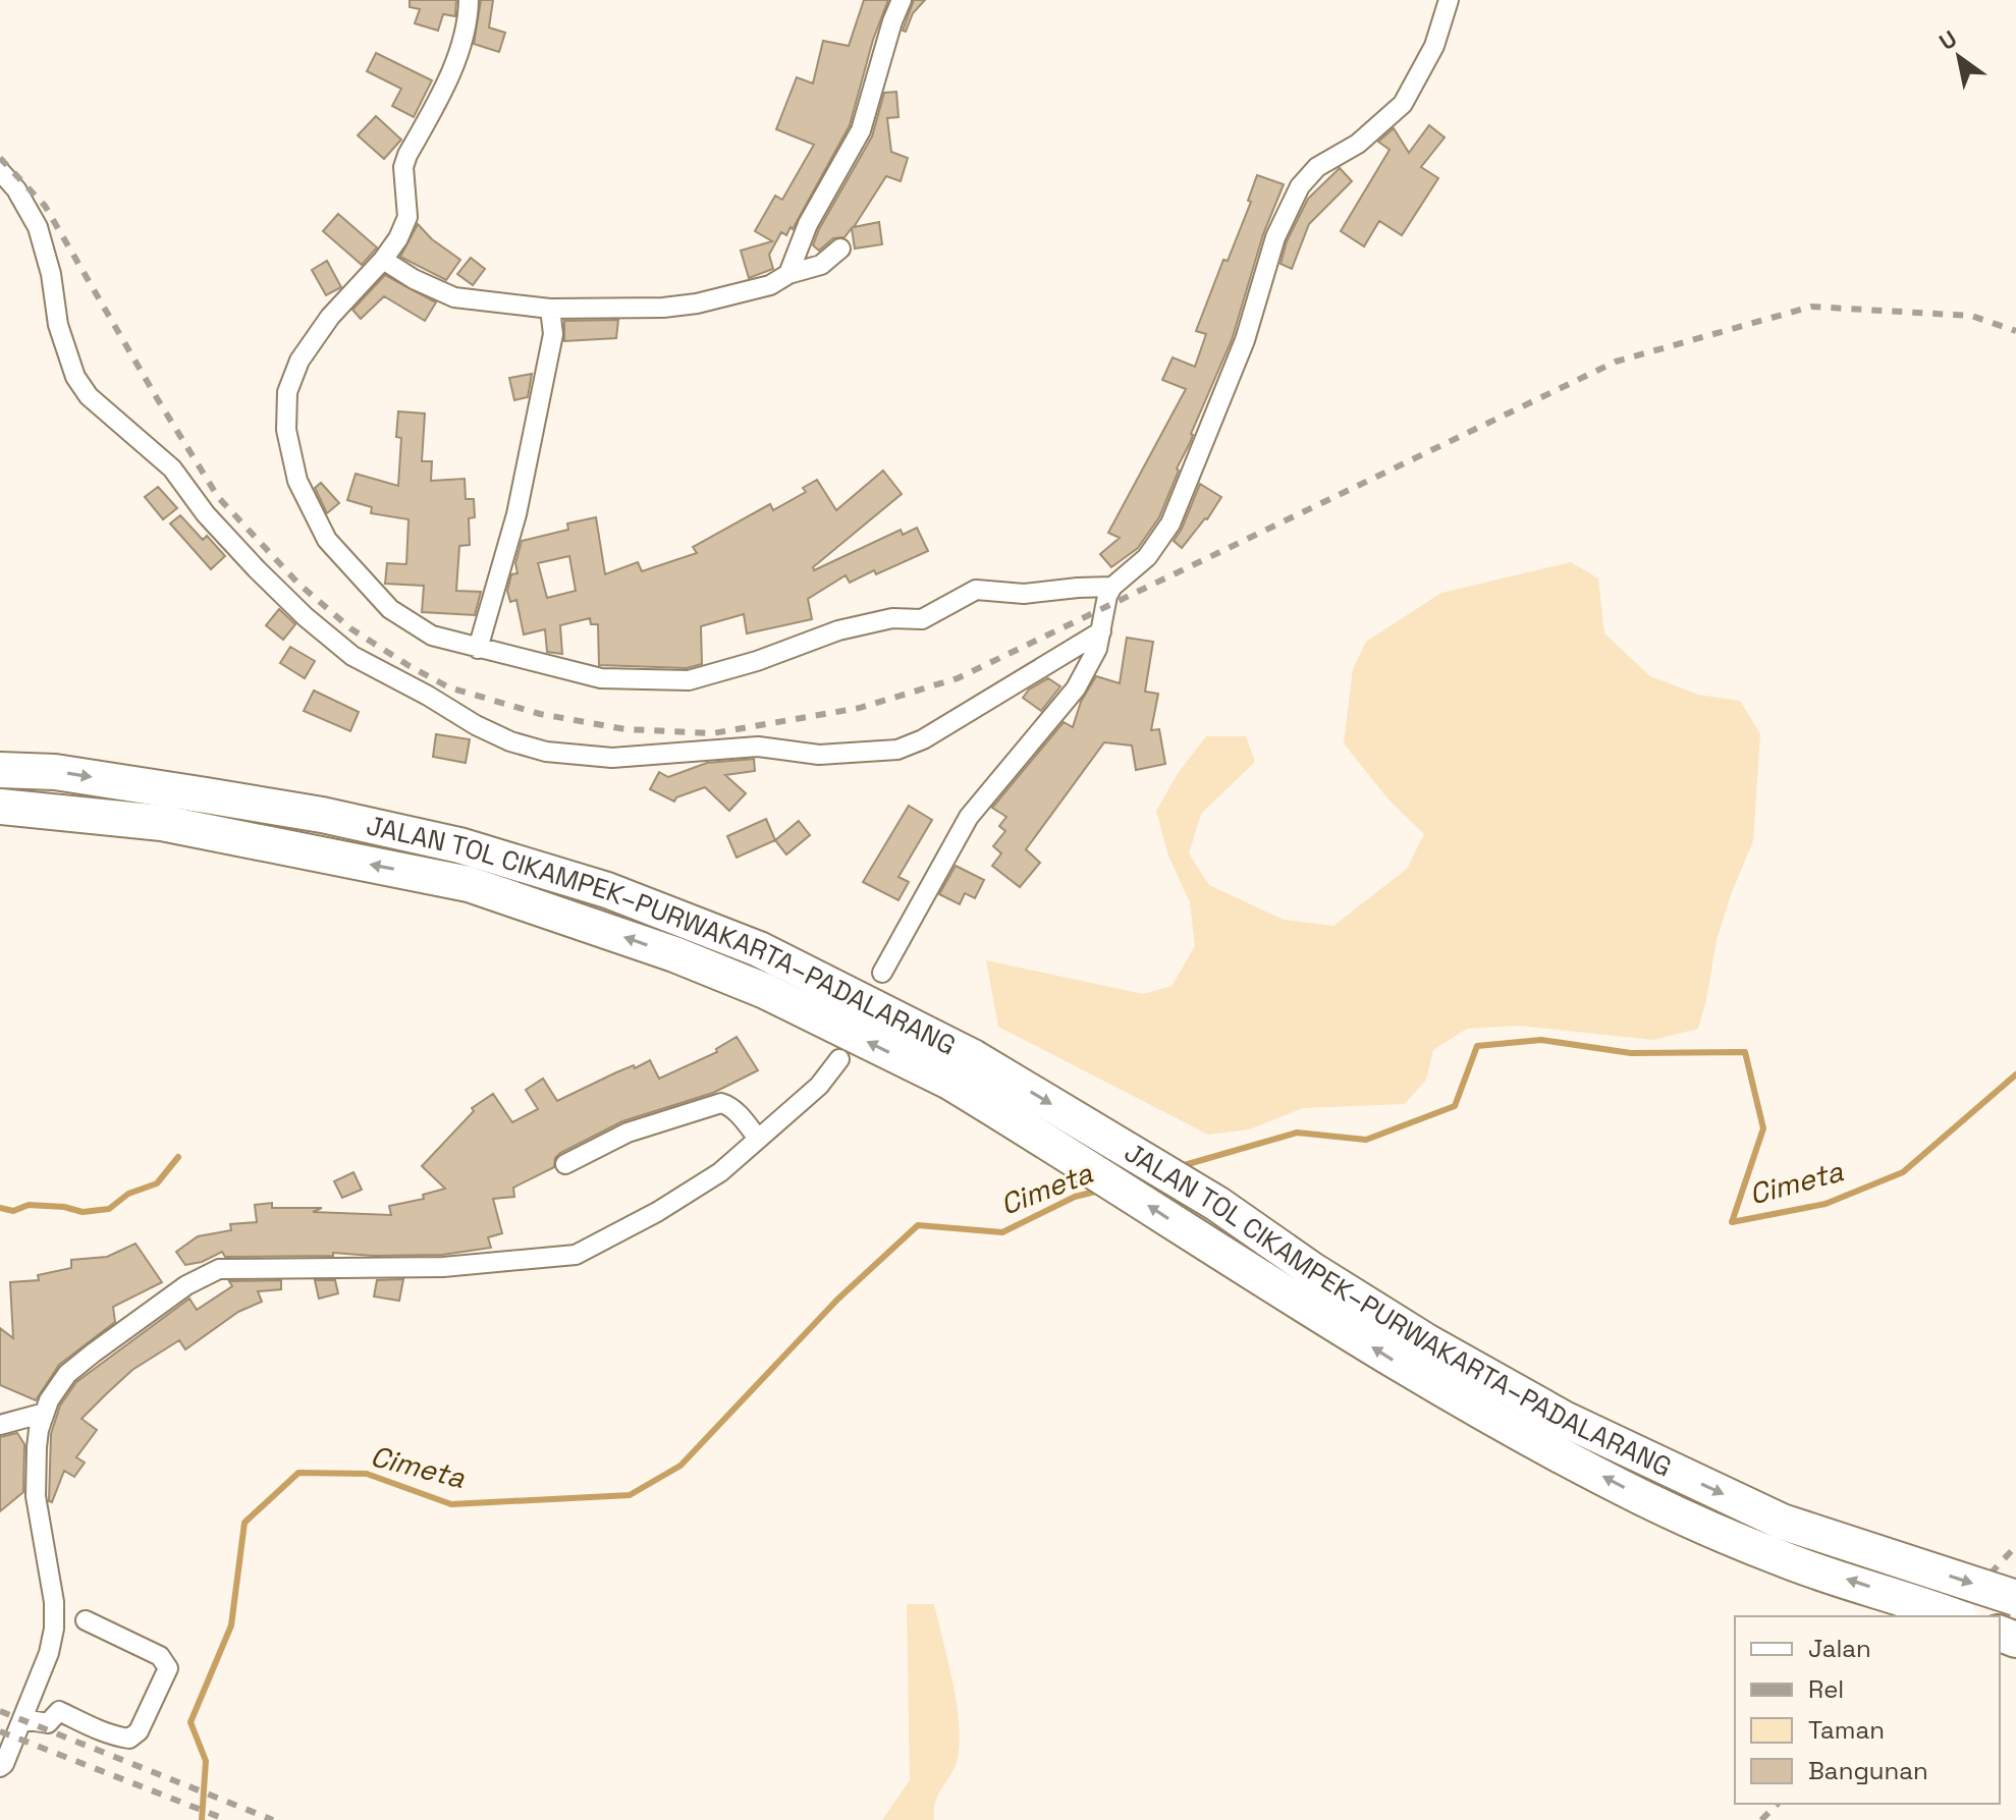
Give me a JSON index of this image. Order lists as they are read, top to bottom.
{
  "streets": {
    "highway": ["JALAN TOL CIKAMPEK–PURWAKARTA–PADALARANG"]
  },
  "water": ["Cimeta"],
  "legend": [
    "Jalan",
    "Rel",
    "Taman",
    "Bangunan"
  ],
  "north": "top left"
}
